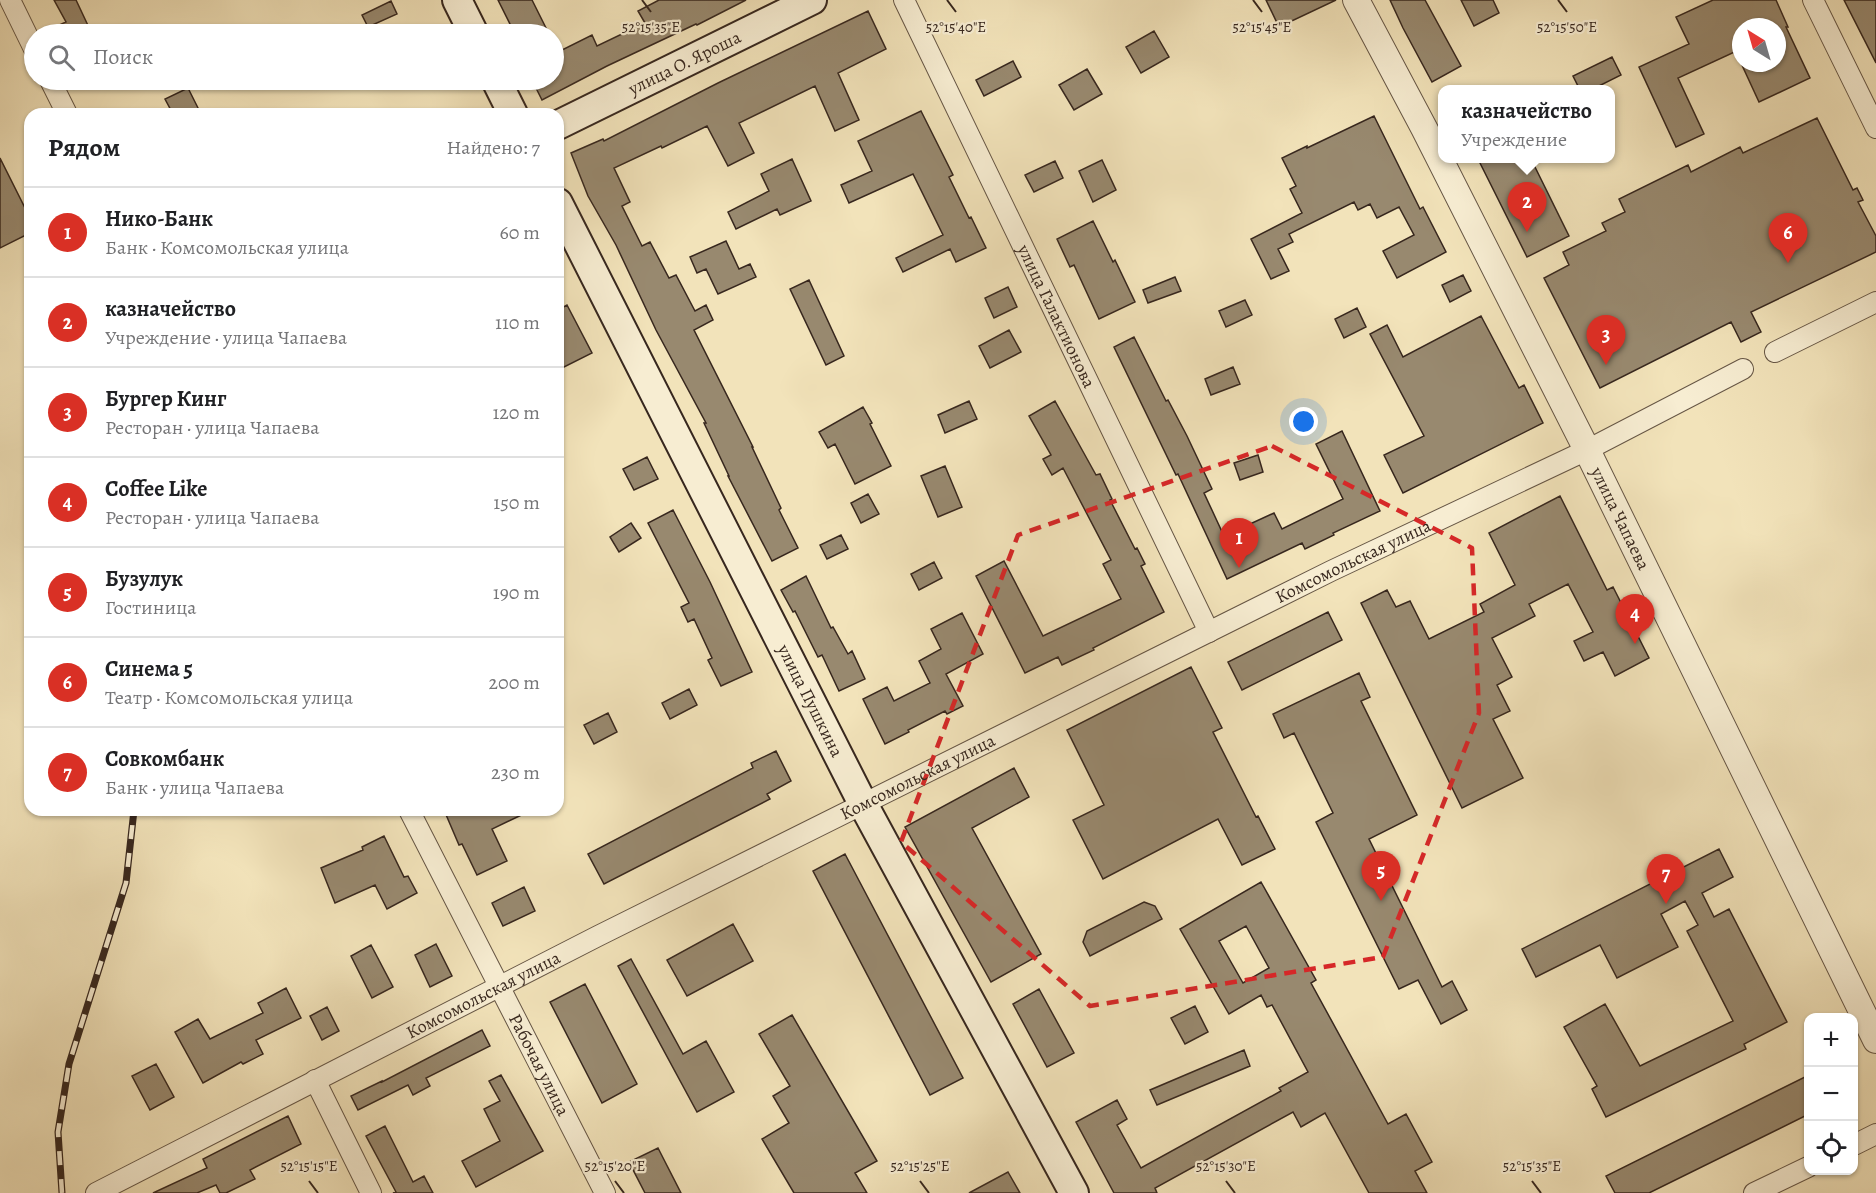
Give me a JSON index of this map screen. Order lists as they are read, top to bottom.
{
  "streets": {
    "main road": ["улица О. Яроша", "улица Пушкина"],
    "street": [
      "улица Галактионова",
      "улица Чапаева",
      "Комсомольская улица",
      "Рабочая улица"
    ]
  },
  "crossings": [
    ["улица Галактионова", "Комсомольская улица"],
    ["улица Чапаева", "Комсомольская улица"],
    ["Комсомольская улица", "улица Пушкина"],
    ["Комсомольская улица", "Рабочая улица"]
  ],
  "north": "top left",
  "page": {
    "search": "Поиск",
    "popup": ["казначейство", "Учреждение"],
    "heading": ["Рядом", "Найдено: 7"],
    "pins": [
      "2",
      "6",
      "3",
      "1",
      "4",
      "5",
      "7"
    ],
    "list": [
      {
        "mark": "1",
        "name": "Нико-Банк",
        "note": "Банк · Комсомольская улица",
        "value": "60 m"
      },
      {
        "mark": "2",
        "name": "казначейство",
        "note": "Учреждение · улица Чапаева",
        "value": "110 m"
      },
      {
        "mark": "3",
        "name": "Бургер Кинг",
        "note": "Ресторан · улица Чапаева",
        "value": "120 m"
      },
      {
        "mark": "4",
        "name": "Coffee Like",
        "note": "Ресторан · улица Чапаева",
        "value": "150 m"
      },
      {
        "mark": "5",
        "name": "Бузулук",
        "note": "Гостиница",
        "value": "190 m"
      },
      {
        "mark": "6",
        "name": "Синема 5",
        "note": "Театр · Комсомольская улица",
        "value": "200 m"
      },
      {
        "mark": "7",
        "name": "Совкомбанк",
        "note": "Банк · улица Чапаева",
        "value": "230 m"
      }
    ],
    "map_buttons": ["+", "−"]
  },
  "coordinates": [
    "52°15'35\"E",
    "52°15'40\"E",
    "52°15'45\"E",
    "52°15'50\"E",
    "52°15'15\"E",
    "52°15'20\"E",
    "52°15'25\"E",
    "52°15'30\"E"
  ]
}
